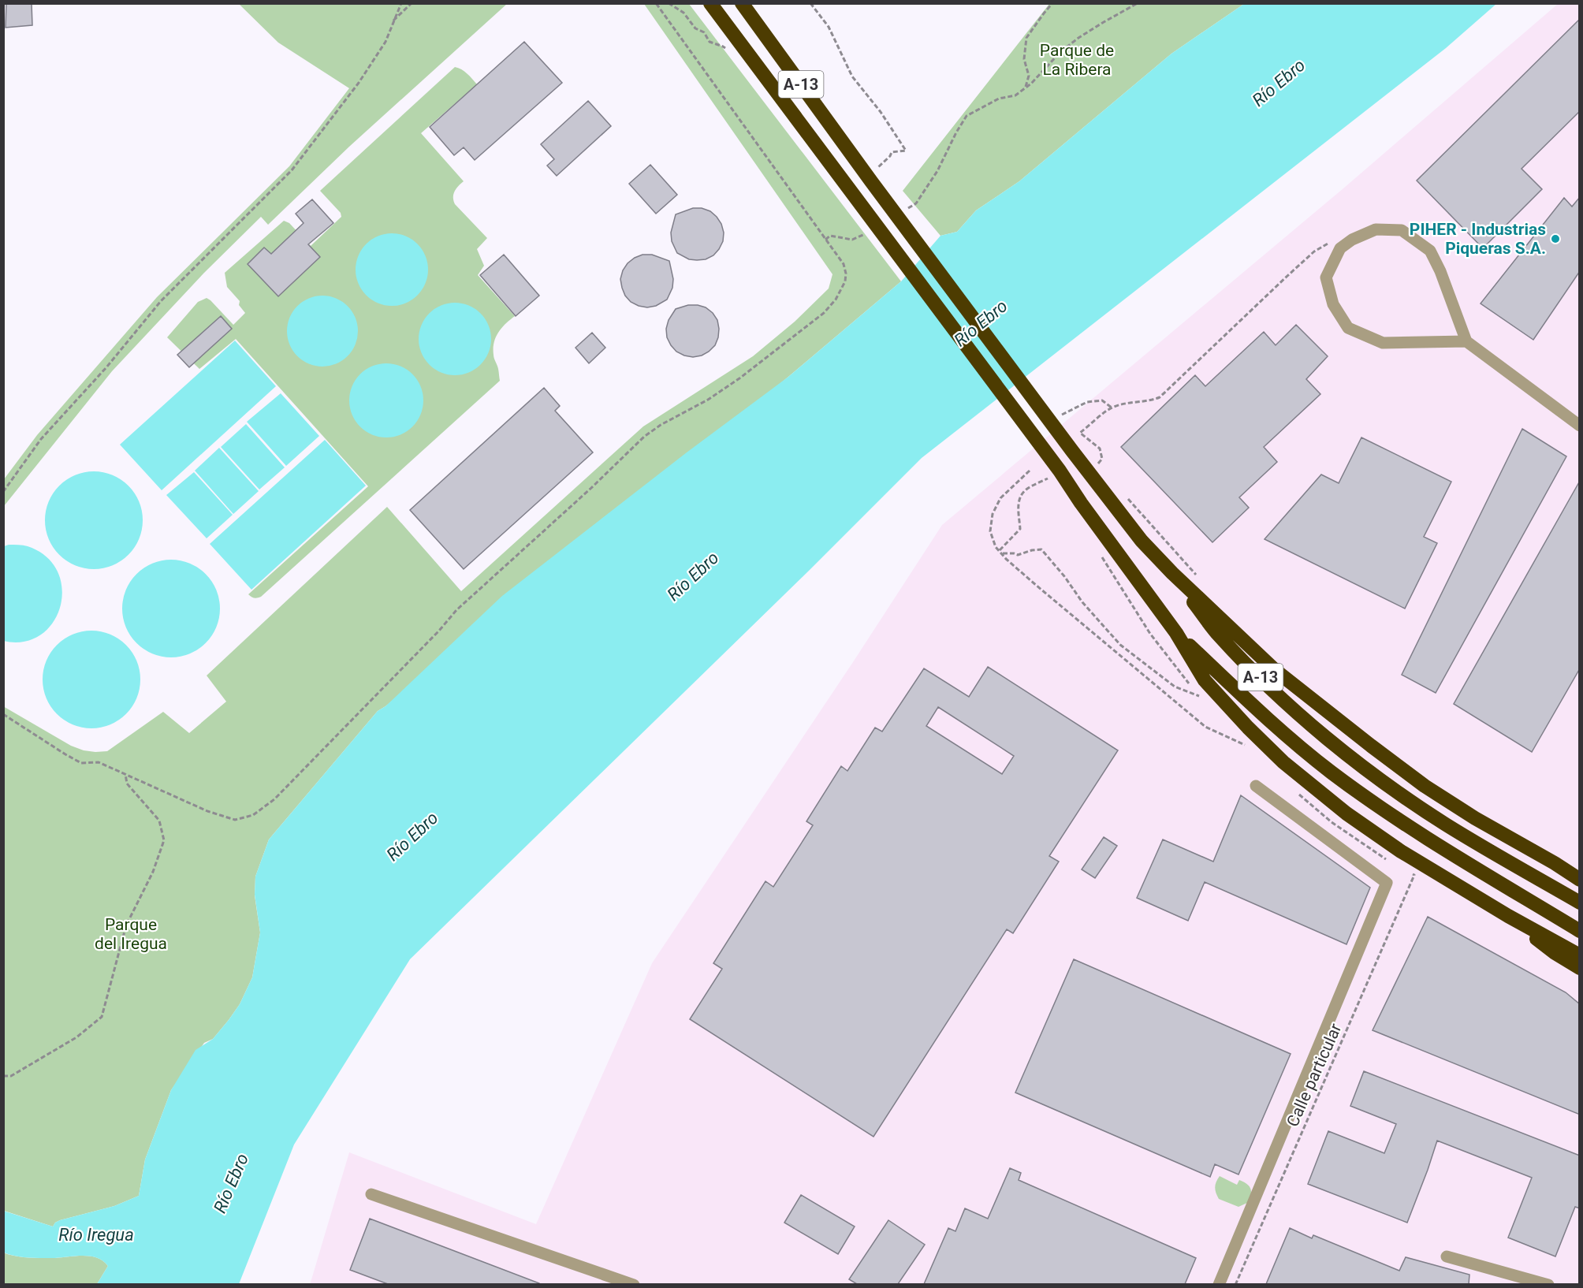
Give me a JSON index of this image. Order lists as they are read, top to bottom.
{
  "streets": {
    "highway": ["A-13"],
    "path": ["Calle particular"]
  },
  "water": ["Río Ebro", "Río Iregua"],
  "parks": ["Parque de La Ribera", "Parque del Iregua"],
  "places": ["PIHER - Industrias Piqueras S.A."]
}
